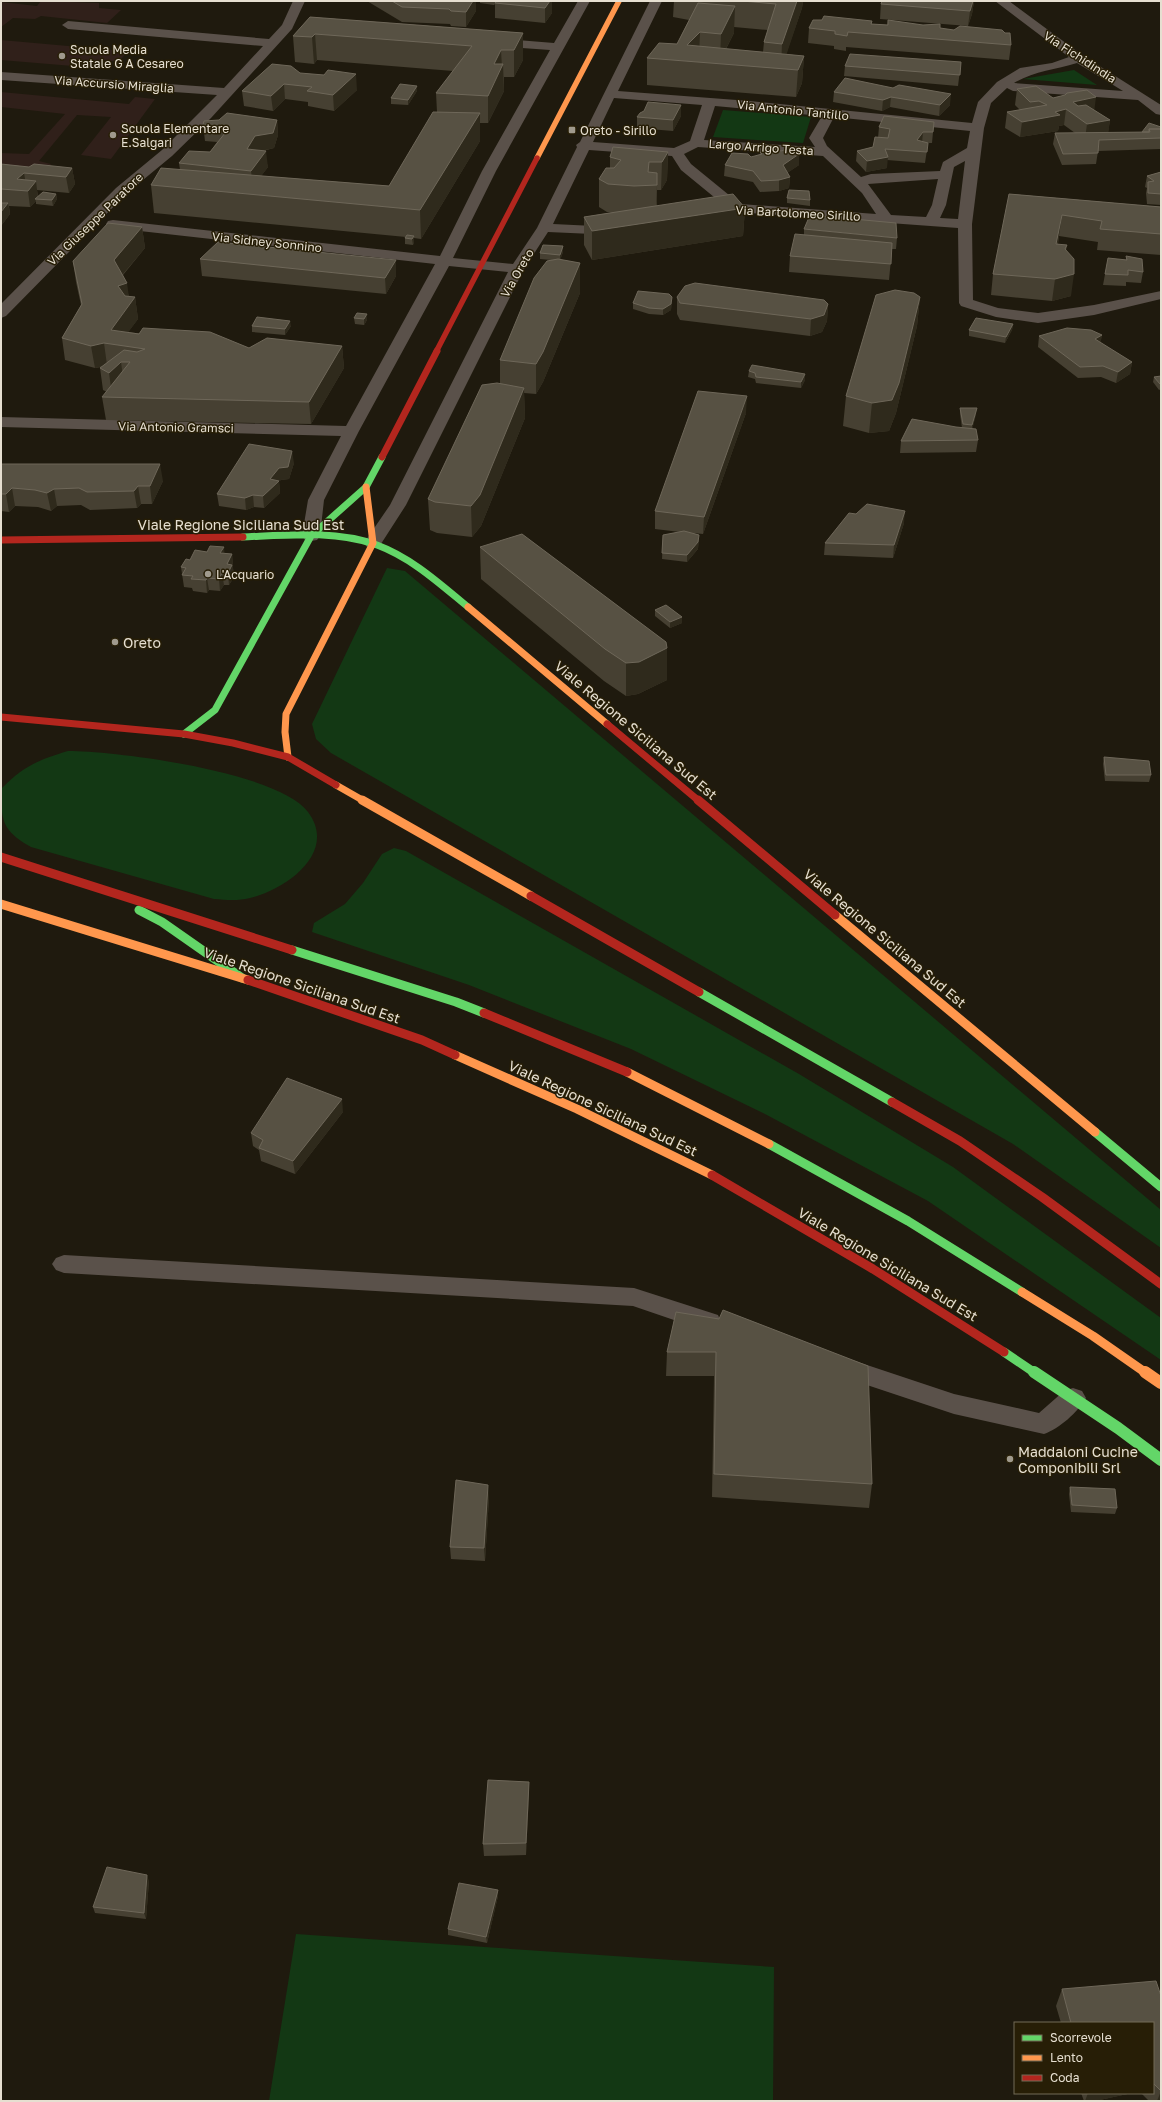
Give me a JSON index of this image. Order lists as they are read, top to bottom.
{
  "streets": {
    "street": [
      "Via Fichidindia",
      "Via Accursio Miraglia",
      "Via Antonio Tantillo",
      "Largo Arrigo Testa",
      "Via Bartolomeo Sirillo",
      "Via Giuseppe Paratore",
      "Via Sidney Sonnino",
      "Via Oreto",
      "Via Antonio Gramsci",
      "Viale Regione Siciliana Sud Est"
    ]
  },
  "crossings": [
    ["Via Accursio Miraglia", "Via Giuseppe Paratore"],
    ["Via Antonio Tantillo", "Largo Arrigo Testa"],
    ["Via Antonio Tantillo", "Via Bartolomeo Sirillo"],
    ["Via Antonio Tantillo", "Via Oreto"],
    ["Largo Arrigo Testa", "Via Bartolomeo Sirillo"],
    ["Largo Arrigo Testa", "Via Oreto"],
    ["Via Giuseppe Paratore", "Via Sidney Sonnino"],
    ["Via Sidney Sonnino", "Via Oreto"],
    ["Via Oreto", "Viale Regione Siciliana Sud Est"]
  ],
  "places": {
    "other": [
      "Scuola Media Statale G A Cesareo",
      "Scuola Elementare E.Salgari",
      "L'Acquario",
      "Oreto",
      "Maddaloni Cucine Componibili Srl"
    ],
    "transit": ["Oreto - Sirillo"]
  },
  "legend": ["Scorrevole", "Lento", "Coda"]
}
